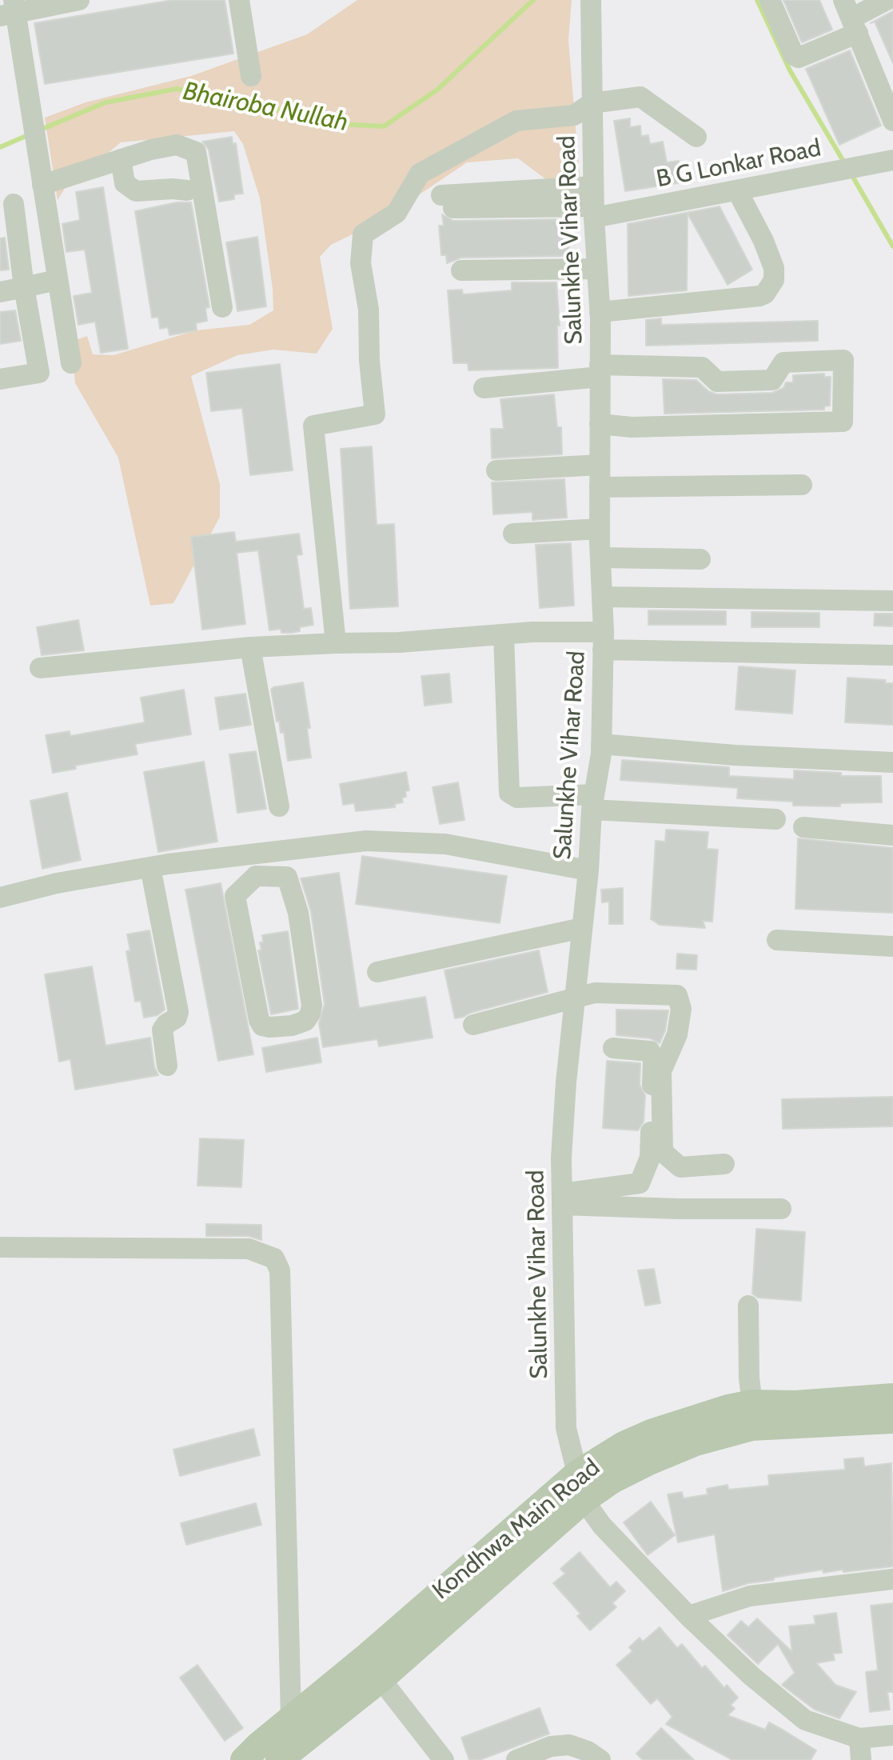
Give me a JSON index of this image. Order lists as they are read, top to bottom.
{
  "streets": {
    "main road": ["Kondhwa Main Road"],
    "street": ["B G Lonkar Road", "Salunkhe Vihar Road"]
  },
  "crossings": [
    ["B G Lonkar Road", "Salunkhe Vihar Road"],
    ["Salunkhe Vihar Road", "Kondhwa Main Road"]
  ],
  "water": ["Bhairoba Nullah"]
}
